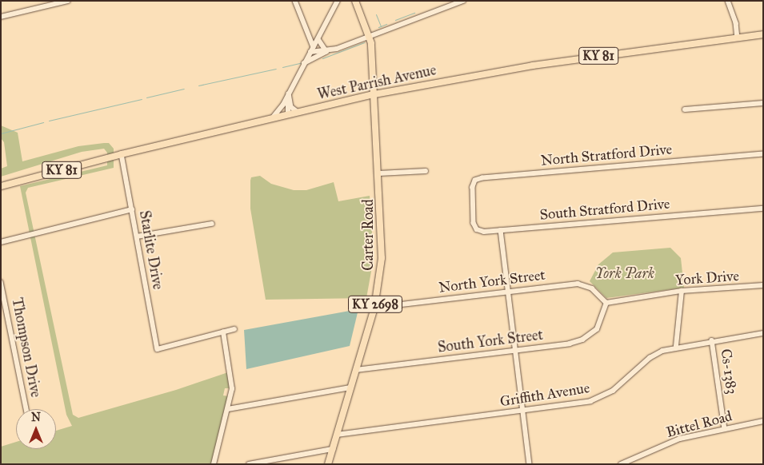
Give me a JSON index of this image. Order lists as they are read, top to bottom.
{
  "streets": {
    "main road": [
      "KY 81",
      "West Parrish Avenue",
      "Carter Road",
      "KY 2698"
    ],
    "street": [
      "North Stratford Drive",
      "South Stratford Drive",
      "Starlite Drive",
      "York Drive",
      "North York Street",
      "South York Street",
      "Thompson Drive",
      "Cs-1383",
      "Griffith Avenue",
      "Bittel Road"
    ]
  },
  "crossings": [
    ["West Parrish Avenue", "Carter Road"],
    ["West Parrish Avenue", "Starlite Drive"],
    ["North Stratford Drive", "South Stratford Drive"],
    ["Carter Road", "North York Street"],
    ["Carter Road", "South York Street"],
    ["Carter Road", "Griffith Avenue"],
    ["York Drive", "North York Street"],
    ["York Drive", "South York Street"],
    ["North York Street", "South York Street"],
    ["Cs-1383", "Griffith Avenue"],
    ["Cs-1383", "Bittel Road"]
  ],
  "parks": ["York Park"],
  "north": "top"
}
